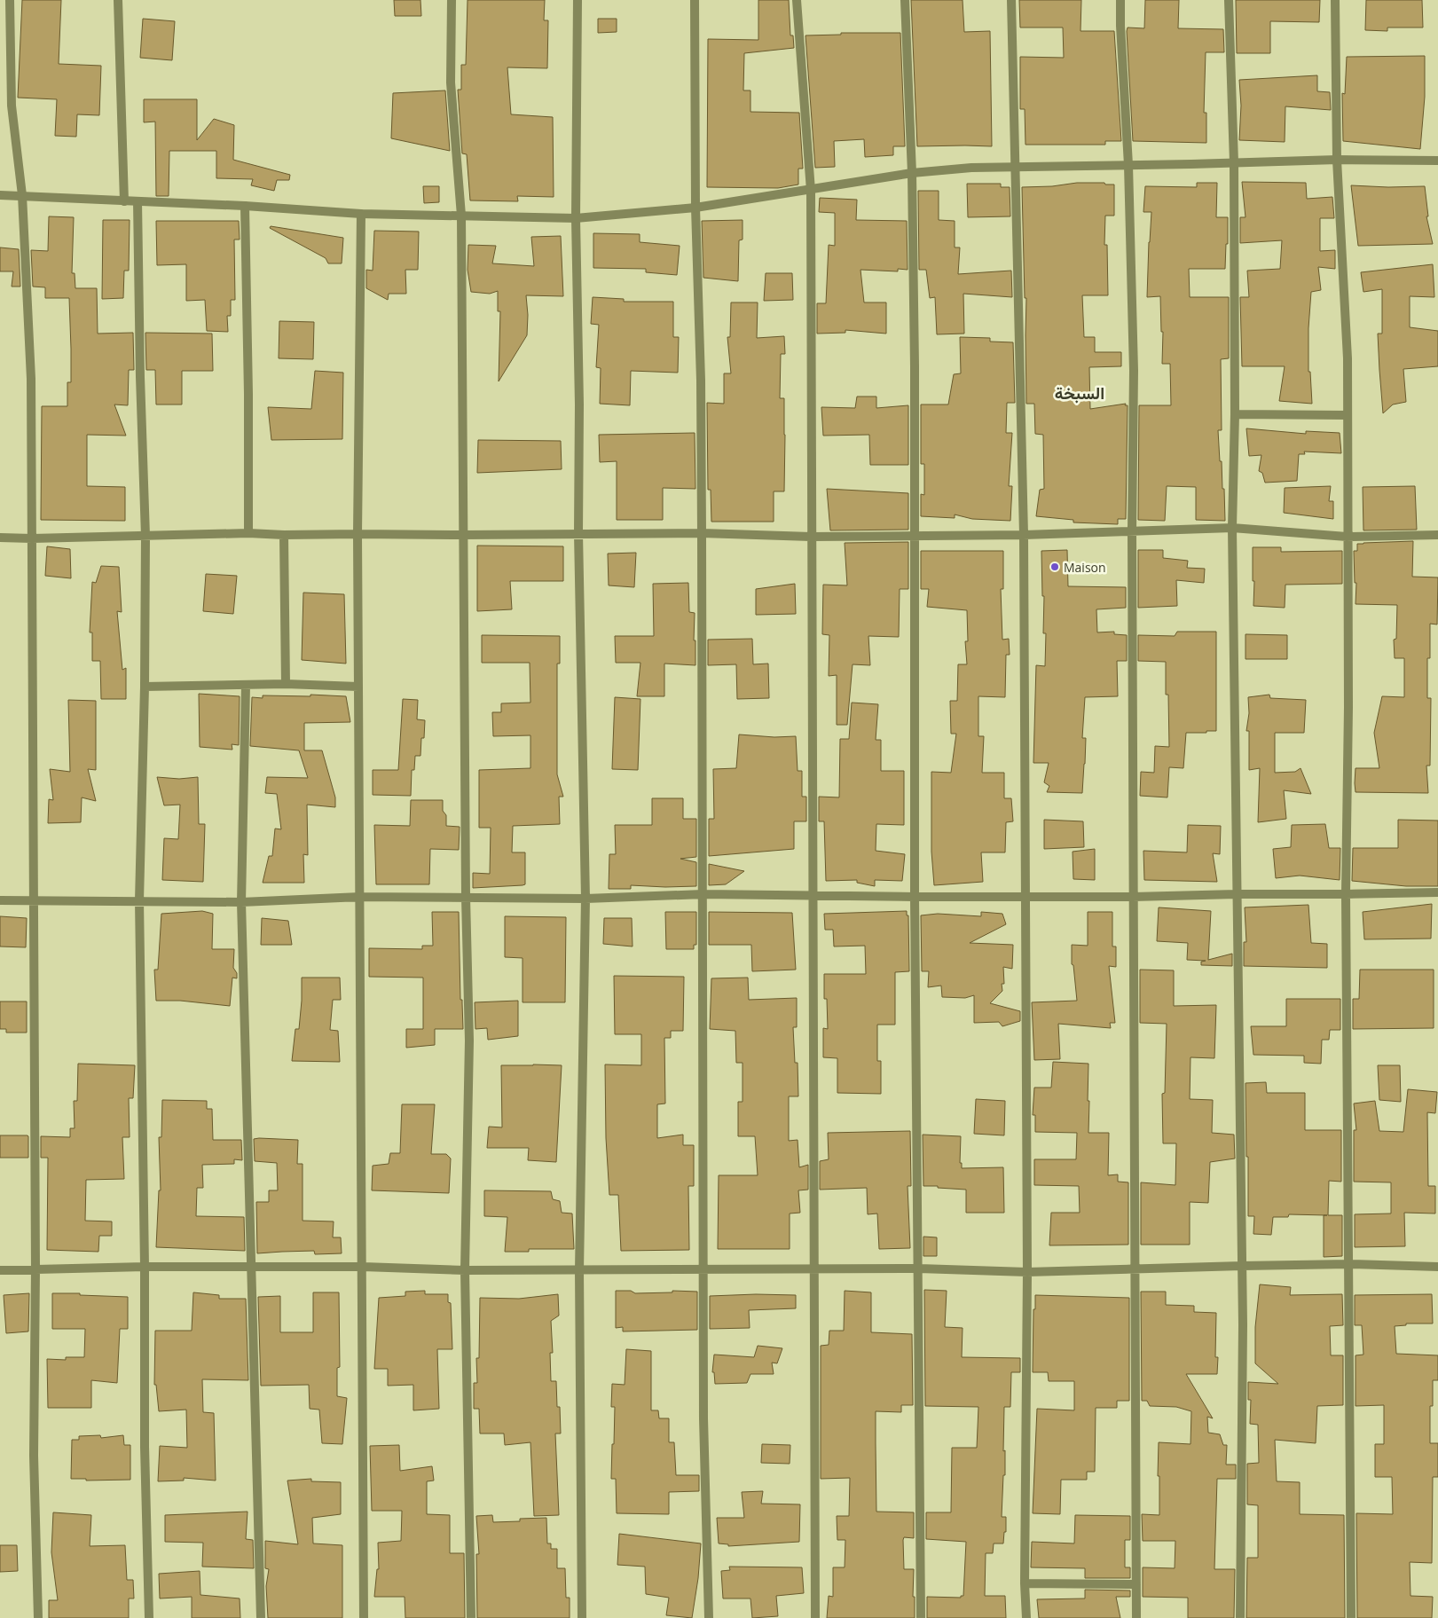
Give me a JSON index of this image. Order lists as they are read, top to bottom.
{
  "districts": ["السبخة"],
  "places": ["Maison"]
}
